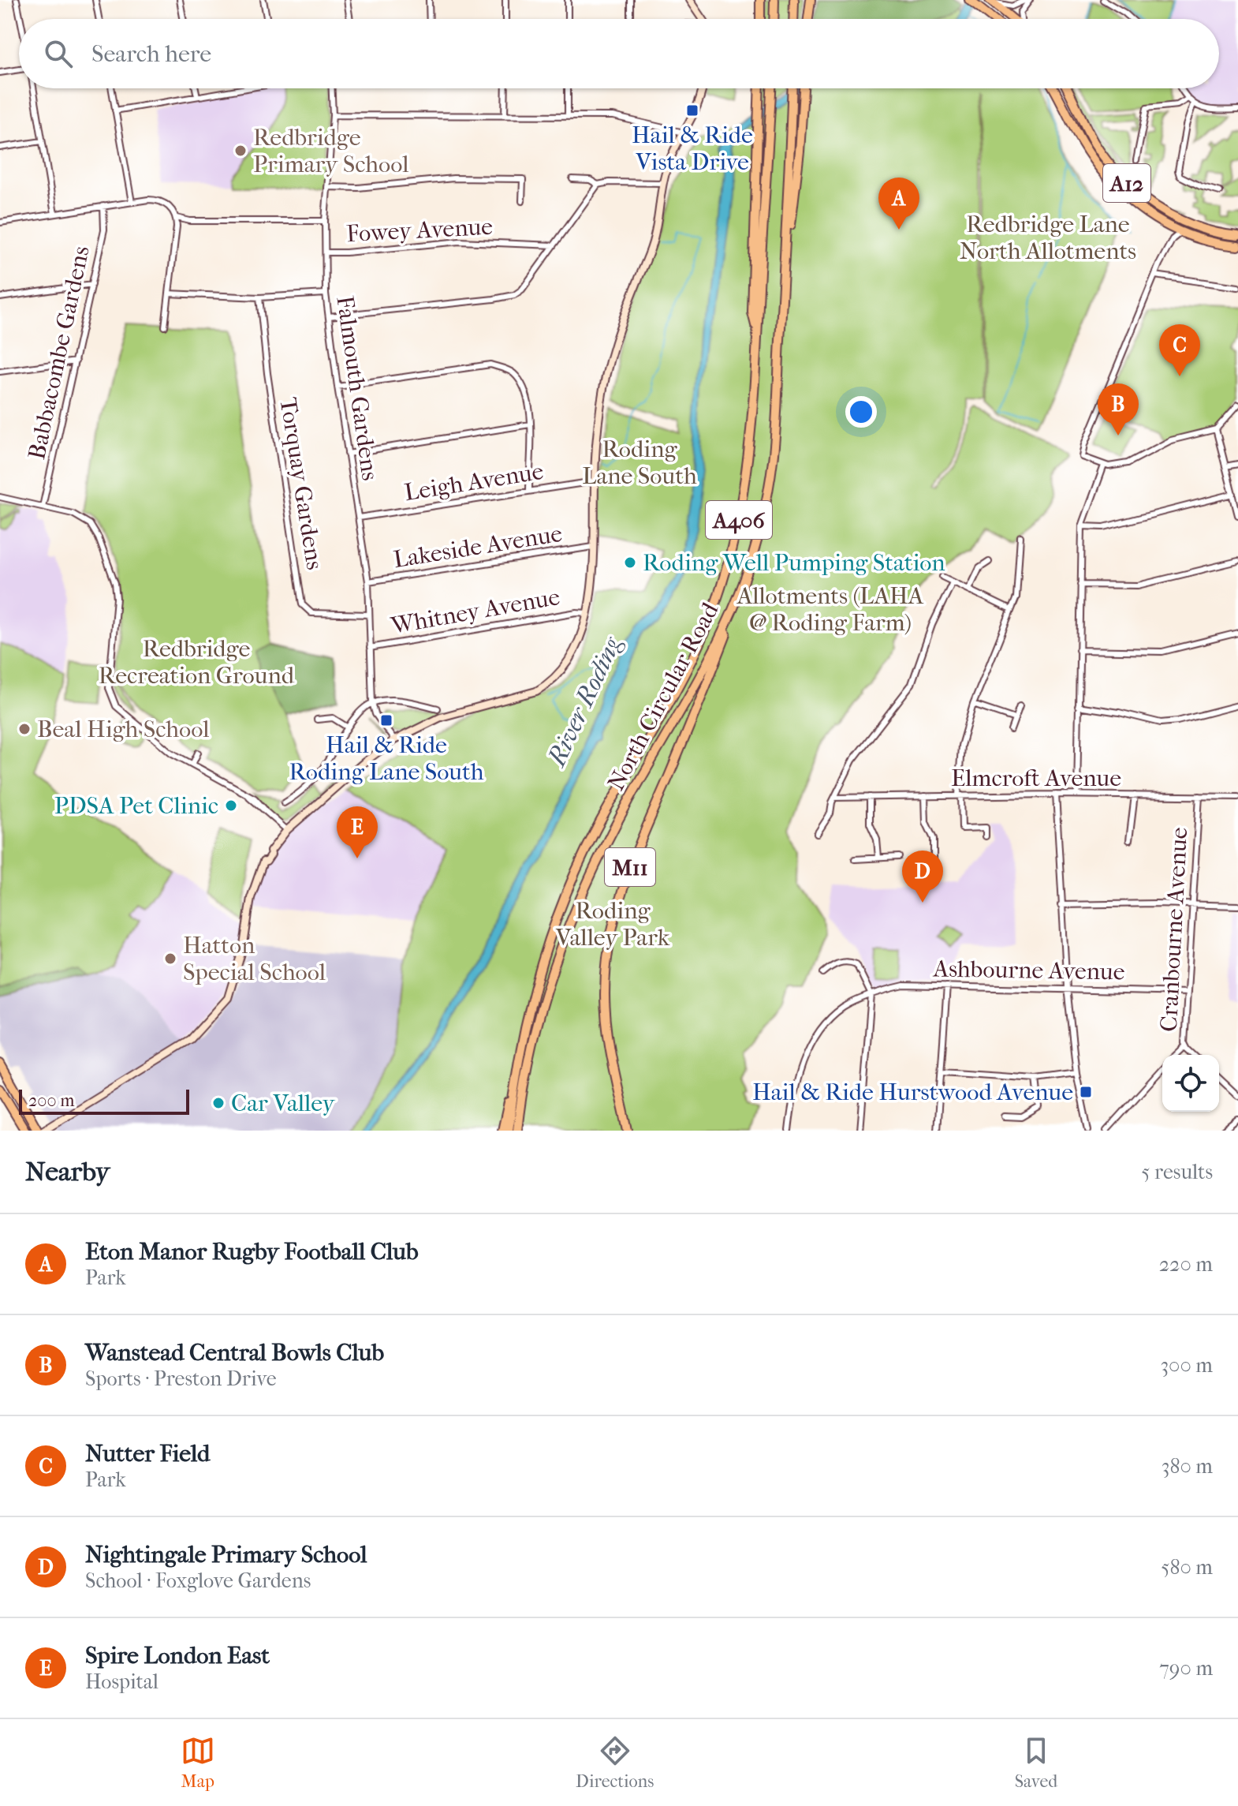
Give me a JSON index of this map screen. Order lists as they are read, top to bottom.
{
  "streets": {
    "highway": [
      "A12",
      "A406",
      "North Circular Road",
      "M11"
    ],
    "street": [
      "Fowey Avenue",
      "Babbacombe Gardens",
      "Falmouth Gardens",
      "Leigh Avenue",
      "Torquay Gardens",
      "Lakeside Avenue",
      "Whitney Avenue",
      "Elmcroft Avenue",
      "Cranbourne Avenue",
      "Ashbourne Avenue"
    ]
  },
  "crossings": [
    ["Fowey Avenue", "Falmouth Gardens"],
    ["Falmouth Gardens", "Leigh Avenue"],
    ["Falmouth Gardens", "Torquay Gardens"],
    ["Falmouth Gardens", "Lakeside Avenue"],
    ["Falmouth Gardens", "Whitney Avenue"],
    ["A406", "North Circular Road"],
    ["North Circular Road", "M11"],
    ["Elmcroft Avenue", "Cranbourne Avenue"],
    ["Cranbourne Avenue", "Ashbourne Avenue"]
  ],
  "water": ["River Roding"],
  "parks": [
    "Redbridge Lane North Allotments",
    "Roding Lane South",
    "Allotments (LAHA @ Roding Farm)",
    "Redbridge Recreation Ground",
    "Roding Valley Park"
  ],
  "places": {
    "transit": ["Hail & Ride Vista Drive", "Hail & Ride Roding Lane South", "Hail & Ride Hurstwood Avenue"],
    "other": [
      "Redbridge Primary School",
      "Roding Well Pumping Station",
      "Beal High School",
      "PDSA Pet Clinic",
      "Hatton Special School",
      "Car Valley"
    ]
  },
  "scale_bar": "200 m",
  "page": {
    "search": "Search here",
    "pins": [
      "A",
      "C",
      "B",
      "E",
      "D"
    ],
    "scale": "200 m",
    "heading": ["Nearby", "5 results"],
    "list": [
      {
        "mark": "A",
        "name": "Eton Manor Rugby Football Club",
        "note": "Park",
        "value": "220 m"
      },
      {
        "mark": "B",
        "name": "Wanstead Central Bowls Club",
        "note": "Sports · Preston Drive",
        "value": "300 m"
      },
      {
        "mark": "C",
        "name": "Nutter Field",
        "note": "Park",
        "value": "380 m"
      },
      {
        "mark": "D",
        "name": "Nightingale Primary School",
        "note": "School · Foxglove Gardens",
        "value": "580 m"
      },
      {
        "mark": "E",
        "name": "Spire London East",
        "note": "Hospital",
        "value": "790 m"
      }
    ],
    "nav": ["Map", "Directions", "Saved"]
  }
}
